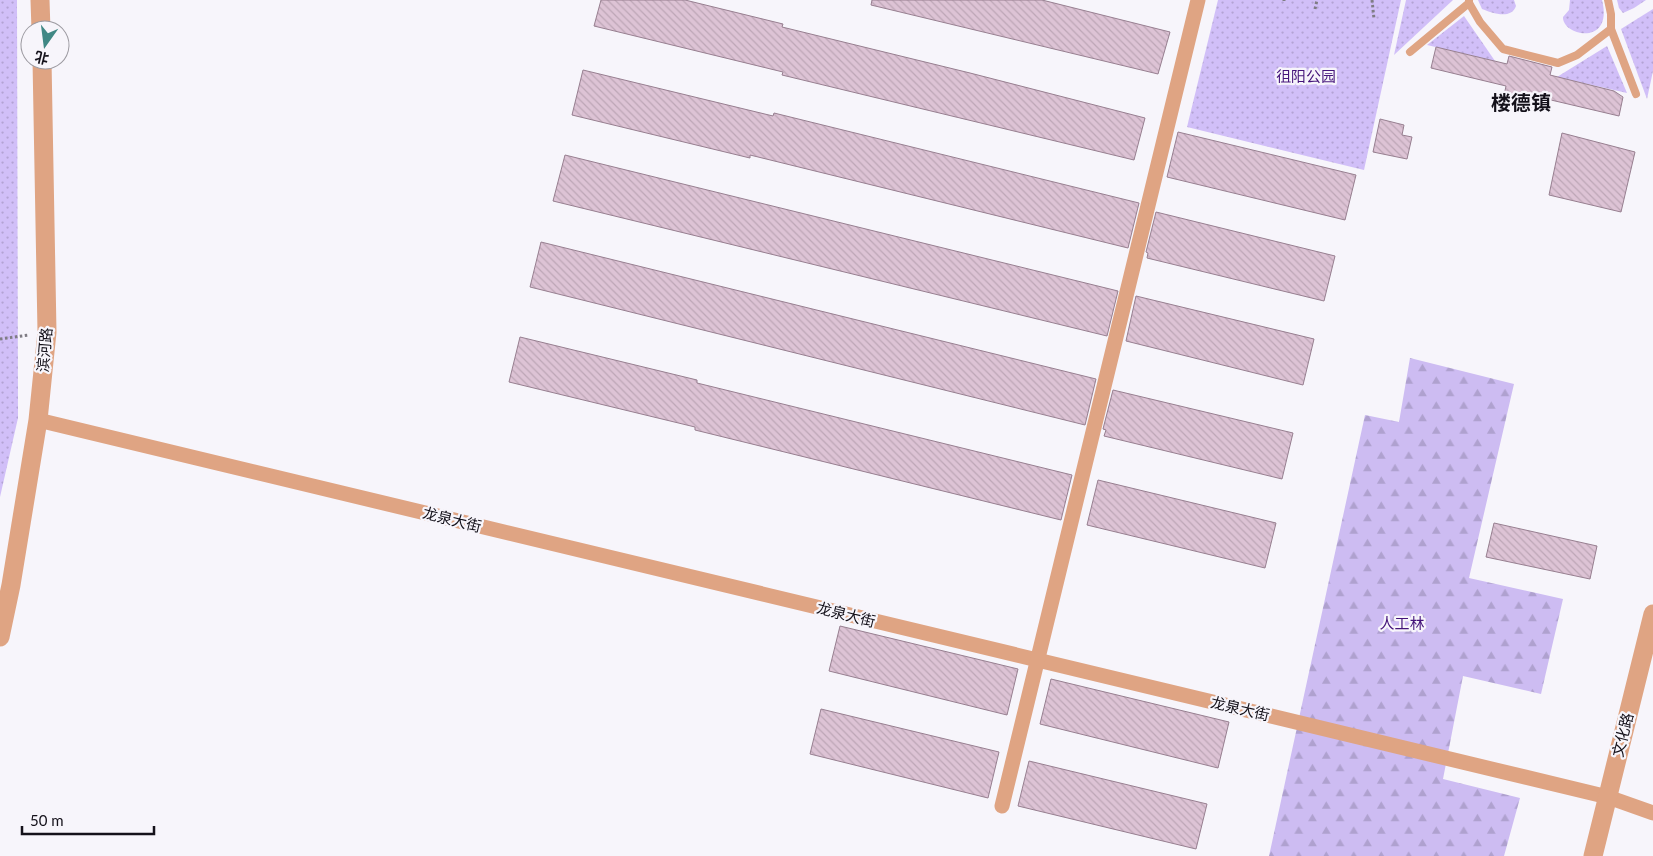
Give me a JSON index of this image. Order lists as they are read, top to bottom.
{
  "streets": {
    "street": ["滨河路", "龙泉大街", "文化路"]
  },
  "crossings": [
    ["滨河路", "龙泉大街"],
    ["龙泉大街", "文化路"]
  ],
  "districts": ["楼德镇"],
  "parks": ["徂阳公园", "人工林"],
  "scale_bar": "50 m",
  "north": "bottom"
}
